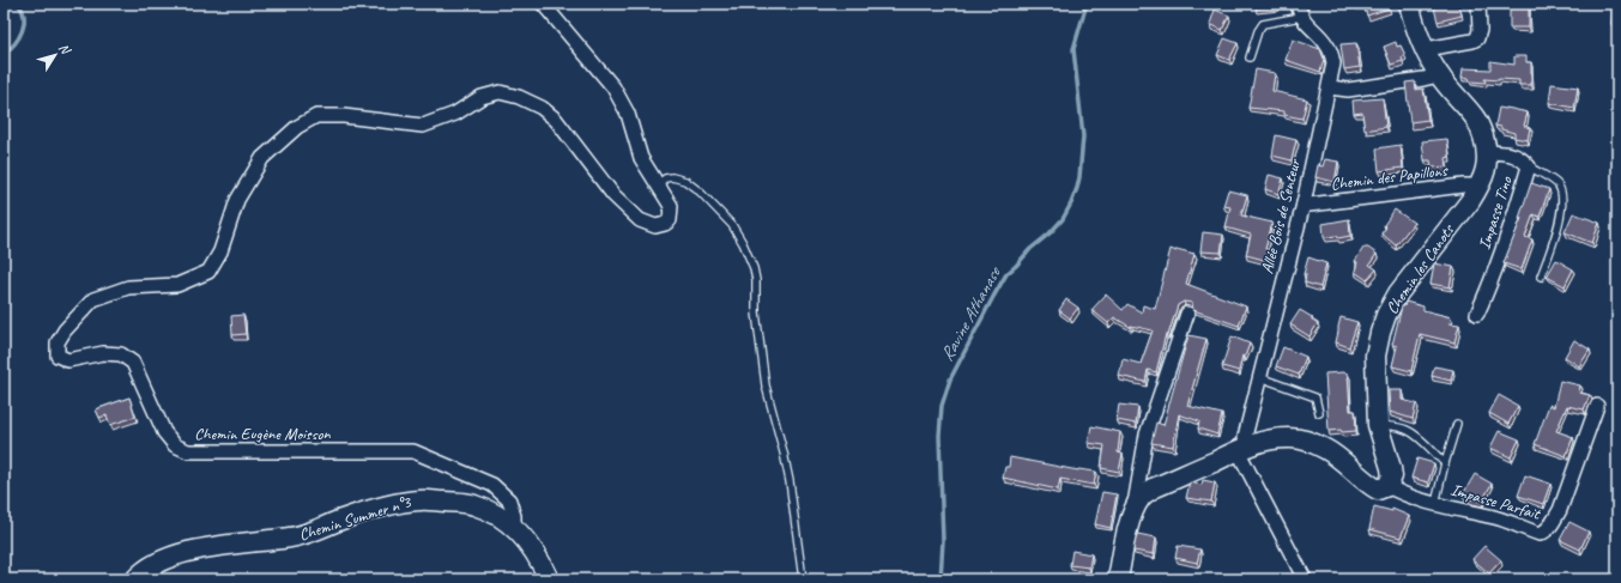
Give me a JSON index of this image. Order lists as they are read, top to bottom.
{
  "streets": {
    "street": [
      "Chemin des Papillons",
      "Impasse Tino",
      "Allée Bois de Senteur",
      "Chemin les Canots",
      "Chemin Eugène Moisson",
      "Impasse Parfait",
      "Chemin Summer n°3"
    ]
  },
  "crossings": [
    ["Chemin des Papillons", "Allée Bois de Senteur"],
    ["Chemin des Papillons", "Chemin les Canots"],
    ["Impasse Tino", "Chemin les Canots"],
    ["Chemin les Canots", "Impasse Parfait"],
    ["Chemin Eugène Moisson", "Chemin Summer n°3"]
  ],
  "water": ["Ravine Athanase"],
  "north": "top right"
}
